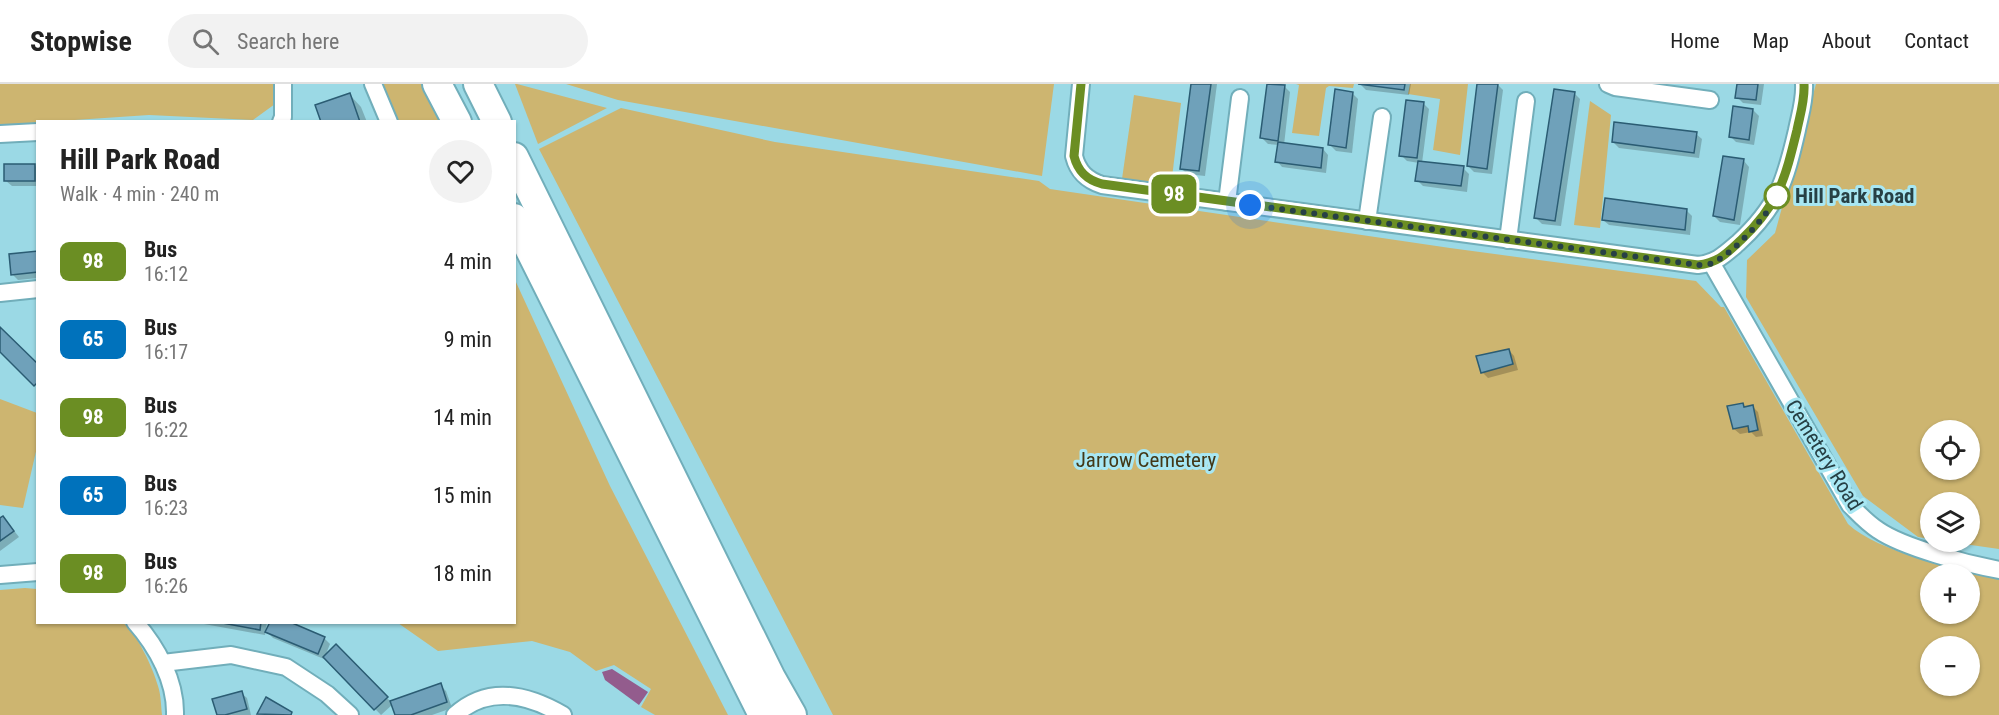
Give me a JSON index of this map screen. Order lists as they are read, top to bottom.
{
  "streets": {
    "street": ["Cemetery Road"]
  },
  "parks": ["Jarrow Cemetery"],
  "places": ["Hill Park Road"],
  "lines": ["bus line 98"],
  "page": {
    "header": "Stopwise",
    "search": "Search here",
    "nav": [
      "Home",
      "Map",
      "About",
      "Contact"
    ],
    "on_map": "98",
    "heading": ["Hill Park Road", "Walk · 4 min · 240 m"],
    "list": [
      {
        "mark": "98",
        "name": "Bus",
        "note": "16:12",
        "value": "4 min"
      },
      {
        "mark": "65",
        "name": "Bus",
        "note": "16:17",
        "value": "9 min"
      },
      {
        "mark": "98",
        "name": "Bus",
        "note": "16:22",
        "value": "14 min"
      },
      {
        "mark": "65",
        "name": "Bus",
        "note": "16:23",
        "value": "15 min"
      },
      {
        "mark": "98",
        "name": "Bus",
        "note": "16:26",
        "value": "18 min"
      }
    ],
    "map_buttons": ["+", "−"]
  }
}
